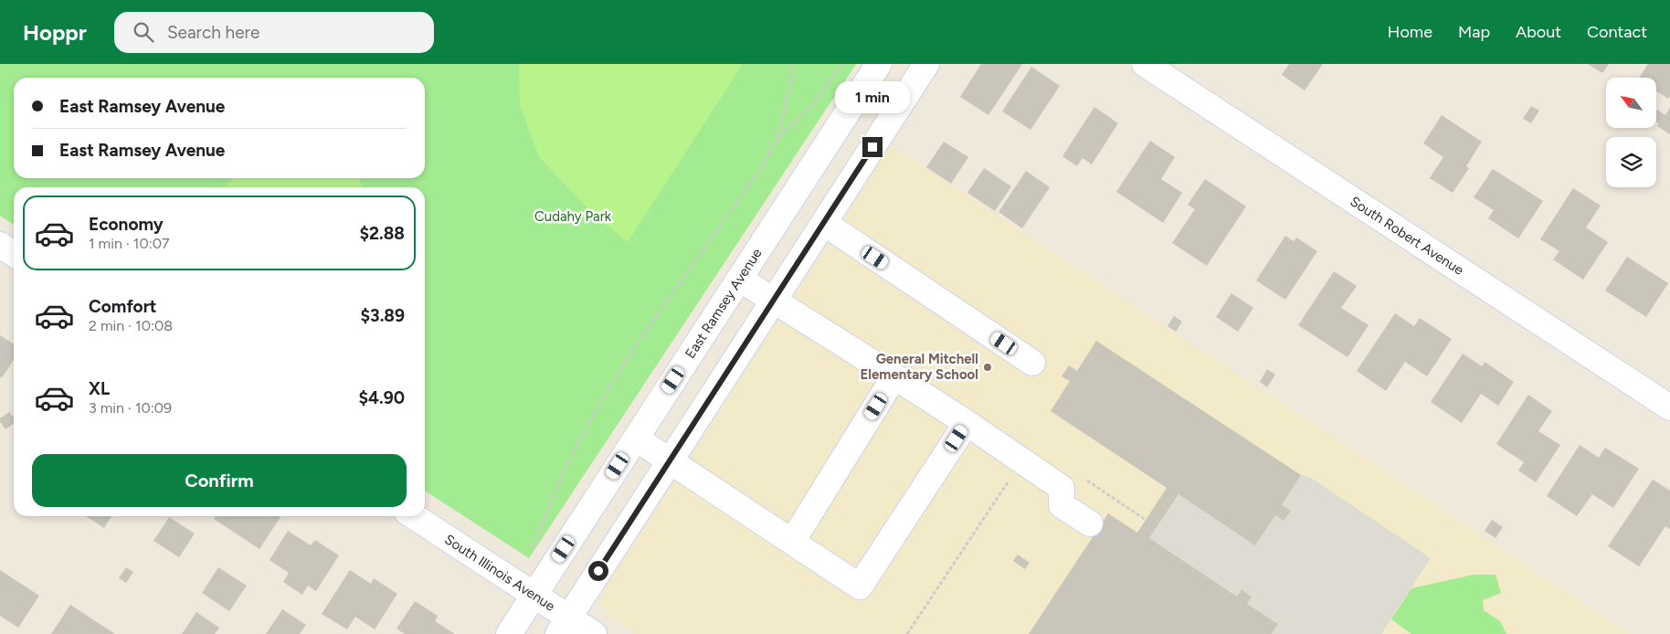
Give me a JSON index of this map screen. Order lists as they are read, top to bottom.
{
  "streets": {
    "street": ["South Robert Avenue", "East Ramsey Avenue", "South Illinois Avenue"]
  },
  "crossings": [
    ["East Ramsey Avenue", "South Illinois Avenue"]
  ],
  "parks": ["Cudahy Park"],
  "places": ["General Mitchell Elementary School"],
  "north": "top left",
  "page": {
    "header": "Hoppr",
    "search": "Search here",
    "nav": [
      "Home",
      "Map",
      "About",
      "Contact"
    ],
    "banner": ["East Ramsey Avenue", "East Ramsey Avenue"],
    "bubble": "1 min",
    "list": [
      {
        "name": "Economy",
        "note": "1 min · 10:07",
        "value": "$2.88"
      },
      {
        "name": "Comfort",
        "note": "2 min · 10:08",
        "value": "$3.89"
      },
      {
        "name": "XL",
        "note": "3 min · 10:09",
        "value": "$4.90"
      }
    ],
    "buttons": "Confirm"
  }
}
